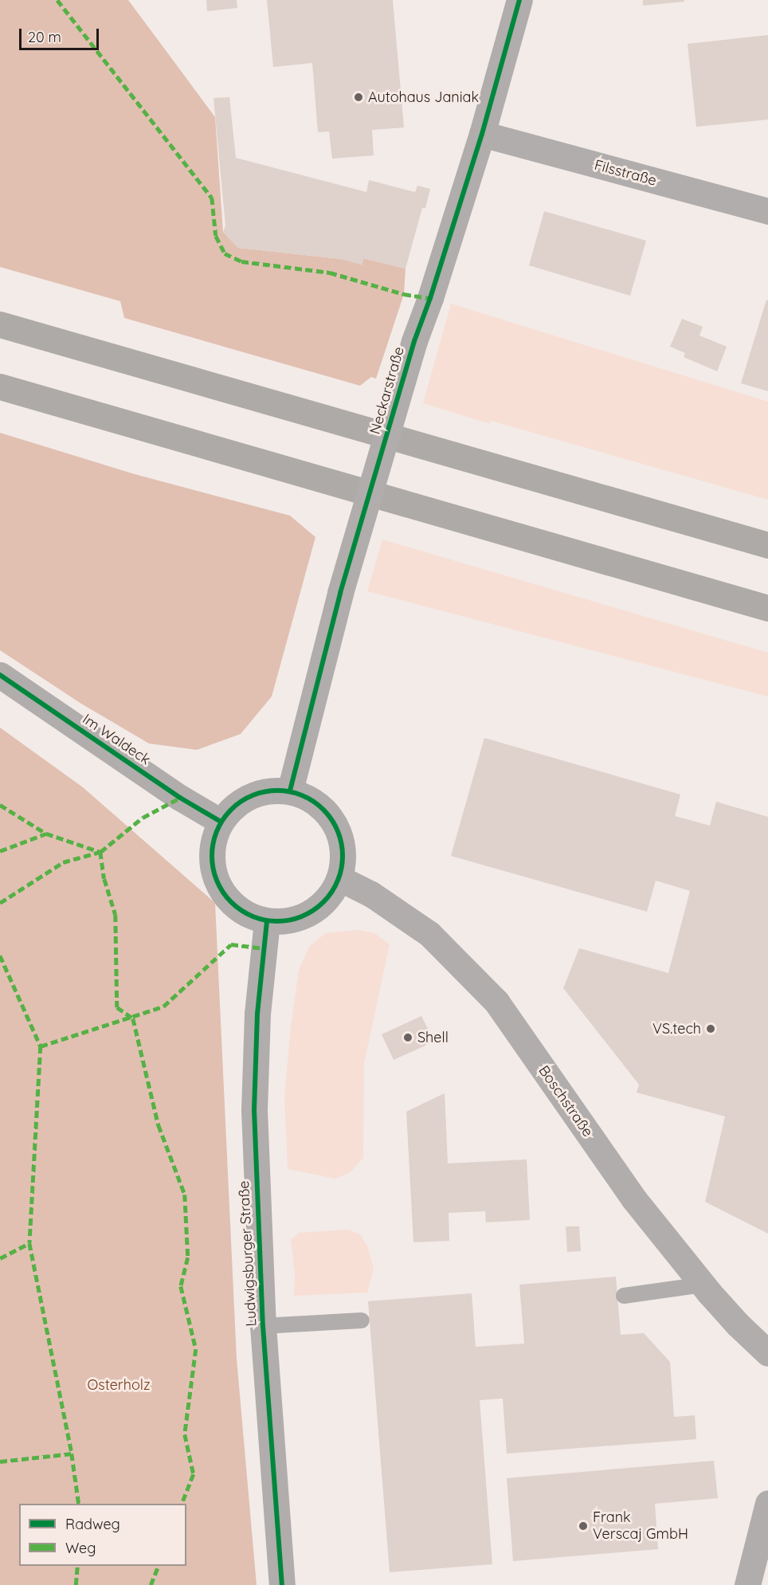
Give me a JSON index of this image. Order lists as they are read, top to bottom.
{
  "streets": {
    "street": [
      "Filsstraße",
      "Neckarstraße",
      "Im Waldeck",
      "Boschstraße",
      "Ludwigsburger Straße"
    ]
  },
  "crossings": [
    ["Filsstraße", "Neckarstraße"],
    ["Neckarstraße", "Im Waldeck"],
    ["Neckarstraße", "Boschstraße"],
    ["Neckarstraße", "Ludwigsburger Straße"],
    ["Im Waldeck", "Boschstraße"],
    ["Im Waldeck", "Ludwigsburger Straße"],
    ["Boschstraße", "Ludwigsburger Straße"]
  ],
  "parks": ["Osterholz"],
  "places": [
    "Autohaus Janiak",
    "VS.tech",
    "Shell",
    "Frank Verscaj GmbH"
  ],
  "legend": ["Radweg", "Weg"],
  "scale_bar": "20 m"
}
